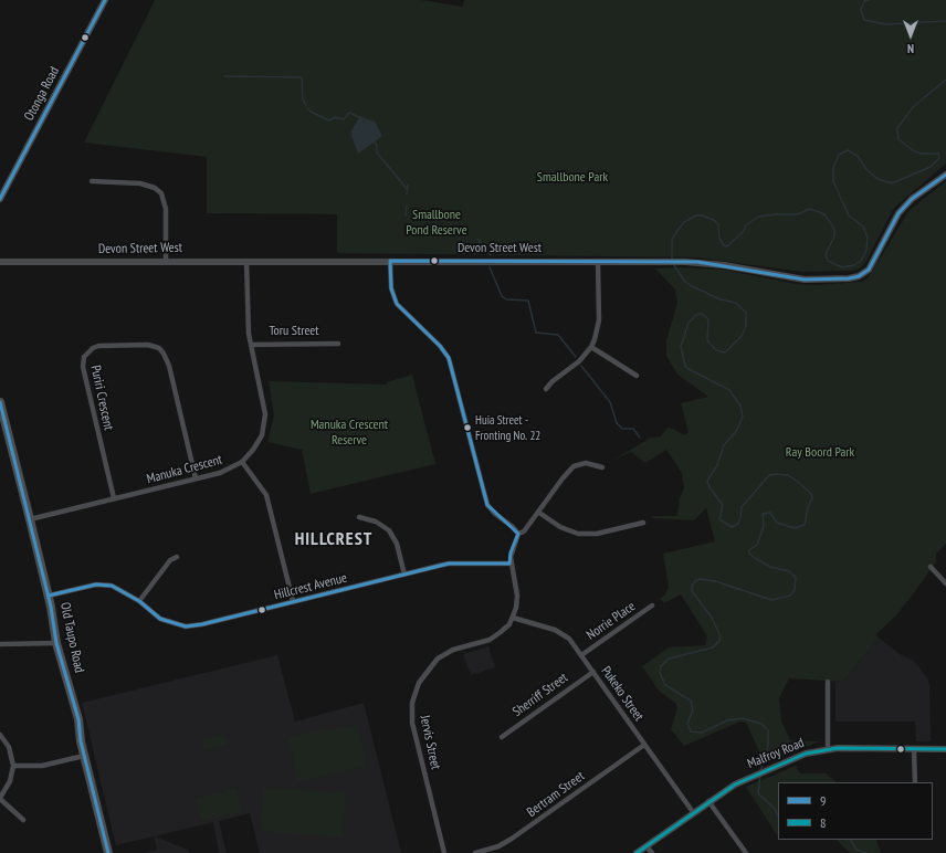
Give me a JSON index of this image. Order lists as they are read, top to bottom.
{
  "streets": {
    "highway": ["Old Taupo Road"],
    "main road": ["Otonga Road", "Devon Street West", "Malfroy Road"],
    "street": [
      "Toru Street",
      "Puriri Crescent",
      "Manuka Crescent",
      "Hillcrest Avenue",
      "Norrie Place",
      "Pukeko Street",
      "Sherriff Street",
      "Jervis Street",
      "Bertram Street"
    ]
  },
  "crossings": [
    ["Devon Street West", "Manuka Crescent"],
    ["Toru Street", "Manuka Crescent"],
    ["Puriri Crescent", "Manuka Crescent"],
    ["Manuka Crescent", "Old Taupo Road"],
    ["Hillcrest Avenue", "Old Taupo Road"],
    ["Norrie Place", "Pukeko Street"],
    ["Pukeko Street", "Sherriff Street"],
    ["Pukeko Street", "Jervis Street"],
    ["Pukeko Street", "Malfroy Road"],
    ["Pukeko Street", "Bertram Street"]
  ],
  "districts": ["HILLCREST"],
  "parks": [
    "Smallbone Park",
    "Smallbone Pond Reserve",
    "Manuka Crescent Reserve",
    "Ray Boord Park"
  ],
  "places": ["Huia Street - Fronting No. 22"],
  "lines": ["transit line 9", "transit line 8"],
  "legend": ["9", "8"],
  "north": "bottom"
}
